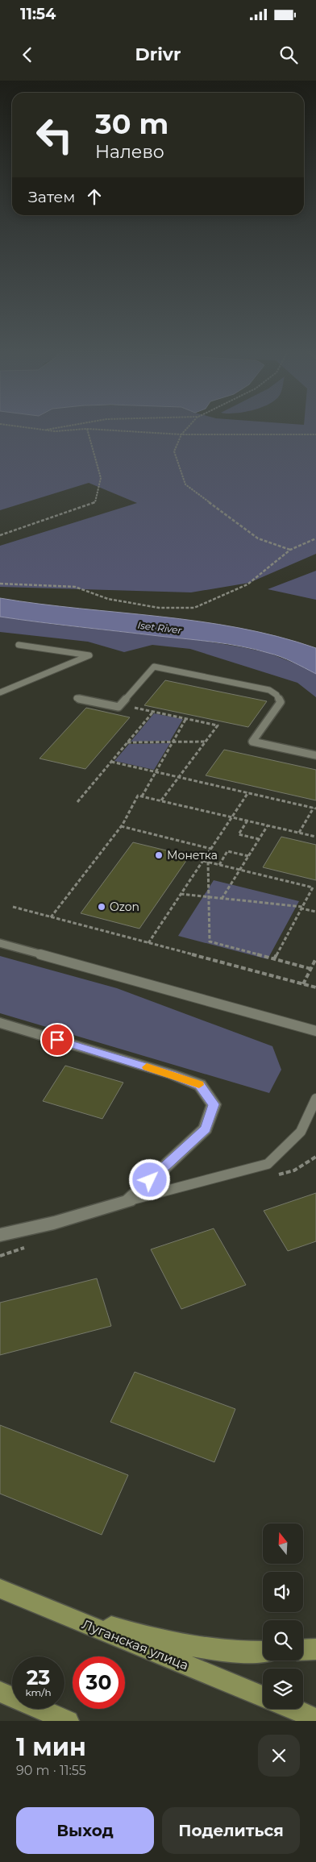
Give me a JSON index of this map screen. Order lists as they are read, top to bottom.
{
  "streets": {
    "main road": ["Луганская улица"]
  },
  "water": ["Iset River"],
  "places": ["Монетка", "Ozon"],
  "north": "top",
  "page": {
    "status": "11:54",
    "header": "Drivr",
    "turn": ["30 m", "Налево"],
    "then": "Затем",
    "speed": "23 km/h",
    "limit": "30",
    "heading": ["1 мин", "90 m · 11:55"],
    "buttons": ["Выход", "Поделиться"]
  }
}
